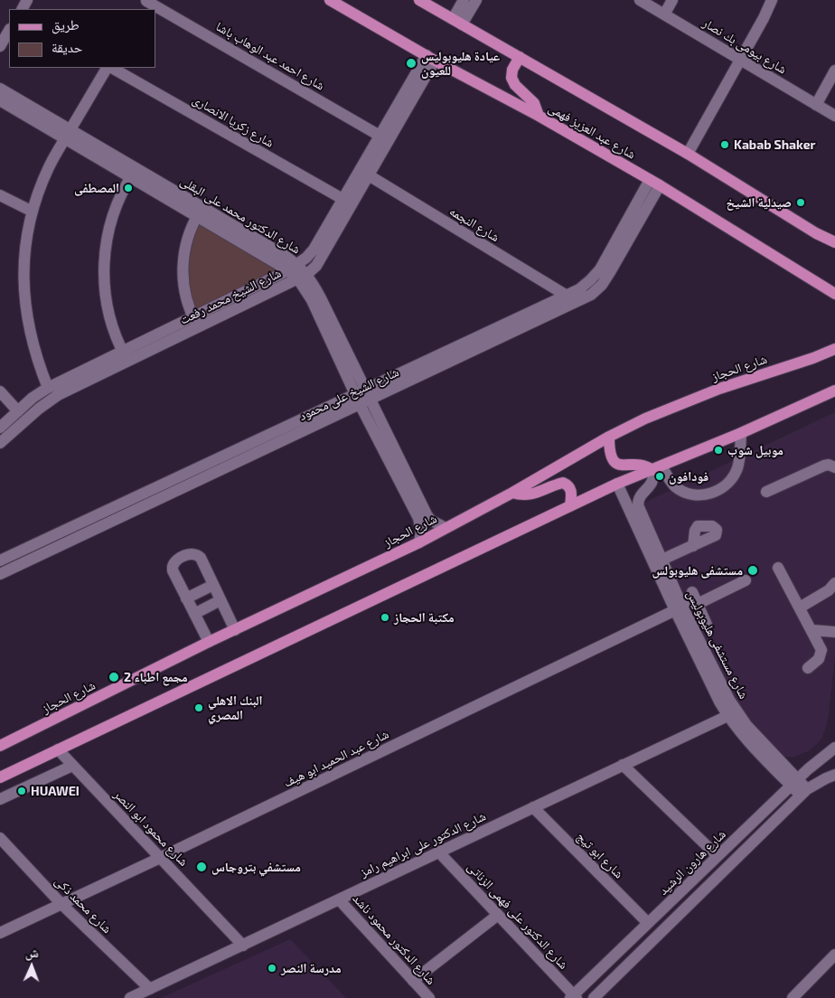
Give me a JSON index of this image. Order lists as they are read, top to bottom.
{
  "streets": {
    "main road": ["شارع عبد العزيز فهمى", "شارع الحجاز"],
    "street": [
      "شارع بيومى بك نصار",
      "شارع احمد عبد الوهاب باشا",
      "شارع زكريا الانصارى",
      "شارع الدكتور محمد على البقلى",
      "شارع النجمه",
      "شارع الشيخ محمد رفعت",
      "شارع الشيخ على محمود",
      "شارع مستشفى هليوبوليس",
      "شارع عبد الحميد ابو هيف",
      "شارع محمود ابو النصر",
      "شارع الدكتور على ابراهيم رامز",
      "شارع ابو تيج",
      "شارع هارون الرشيد",
      "شارع محمد ذكى",
      "شارع الدكتور على فهمى الزناتى",
      "شارع الدكتور محمود ناشد"
    ]
  },
  "crossings": [
    ["شارع احمد عبد الوهاب باشا", "شارع الشيخ محمد رفعت"],
    ["شارع زكريا الانصارى", "شارع الشيخ محمد رفعت"],
    ["شارع عبد العزيز فهمى", "شارع الشيخ محمد رفعت"],
    ["شارع عبد العزيز فهمى", "شارع الشيخ على محمود"],
    ["شارع الدكتور محمد على البقلى", "شارع الشيخ محمد رفعت"],
    ["شارع الدكتور محمد على البقلى", "شارع الحجاز"],
    ["شارع الدكتور محمد على البقلى", "شارع الشيخ على محمود"],
    ["شارع النجمه", "شارع الشيخ محمد رفعت"],
    ["شارع النجمه", "شارع الشيخ على محمود"],
    ["شارع مستشفى هليوبوليس", "شارع عبد الحميد ابو هيف"],
    ["شارع مستشفى هليوبوليس", "شارع الدكتور على ابراهيم رامز"],
    ["شارع مستشفى هليوبوليس", "شارع هارون الرشيد"],
    ["شارع عبد الحميد ابو هيف", "شارع محمود ابو النصر"],
    ["شارع عبد الحميد ابو هيف", "شارع محمد ذكى"],
    ["شارع محمود ابو النصر", "شارع الدكتور على ابراهيم رامز"],
    ["شارع الدكتور على ابراهيم رامز", "شارع ابو تيج"],
    ["شارع الدكتور على ابراهيم رامز", "شارع محمد ذكى"],
    ["شارع الدكتور على ابراهيم رامز", "شارع الدكتور على فهمى الزناتى"],
    ["شارع الدكتور على ابراهيم رامز", "شارع الدكتور محمود ناشد"],
    ["شارع ابو تيج", "شارع هارون الرشيد"],
    ["شارع هارون الرشيد", "شارع الدكتور على فهمى الزناتى"]
  ],
  "places": [
    "عيادة هليوبوليس للعيون",
    "Kabab Shaker",
    "المصطفى",
    "صيدلية الشيخ",
    "موبيل شوب",
    "فودافون",
    "مستشفى هليوبولس",
    "مكتبة الحجاز",
    "مجمع اطباء 2",
    "البنك الاهلي المصري",
    "HUAWEI",
    "مستشفي بتروجاس",
    "مدرسة النصر"
  ],
  "legend": ["طريق", "حديقة"],
  "north": "top"
}
